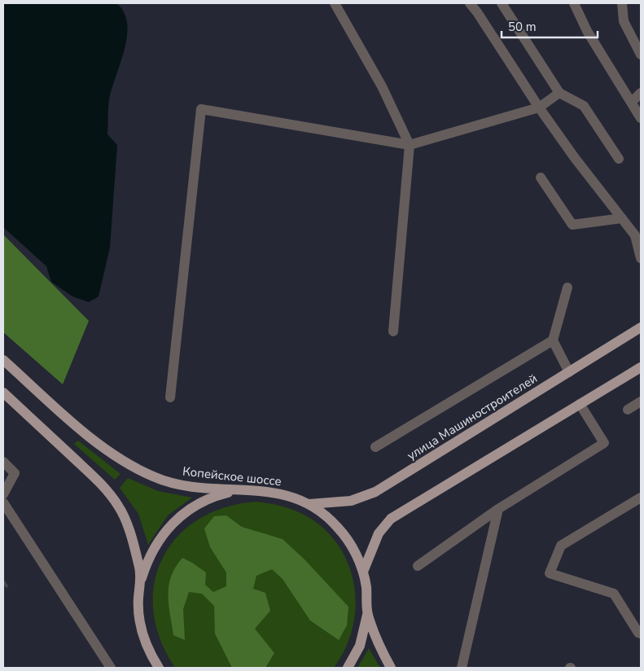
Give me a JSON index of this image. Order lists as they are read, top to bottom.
{
  "streets": {
    "main road": ["улица Машиностроителей", "Копейское шоссе"]
  },
  "crossings": [
    ["улица Машиностроителей", "Копейское шоссе"]
  ],
  "scale_bar": "50 m"
}
